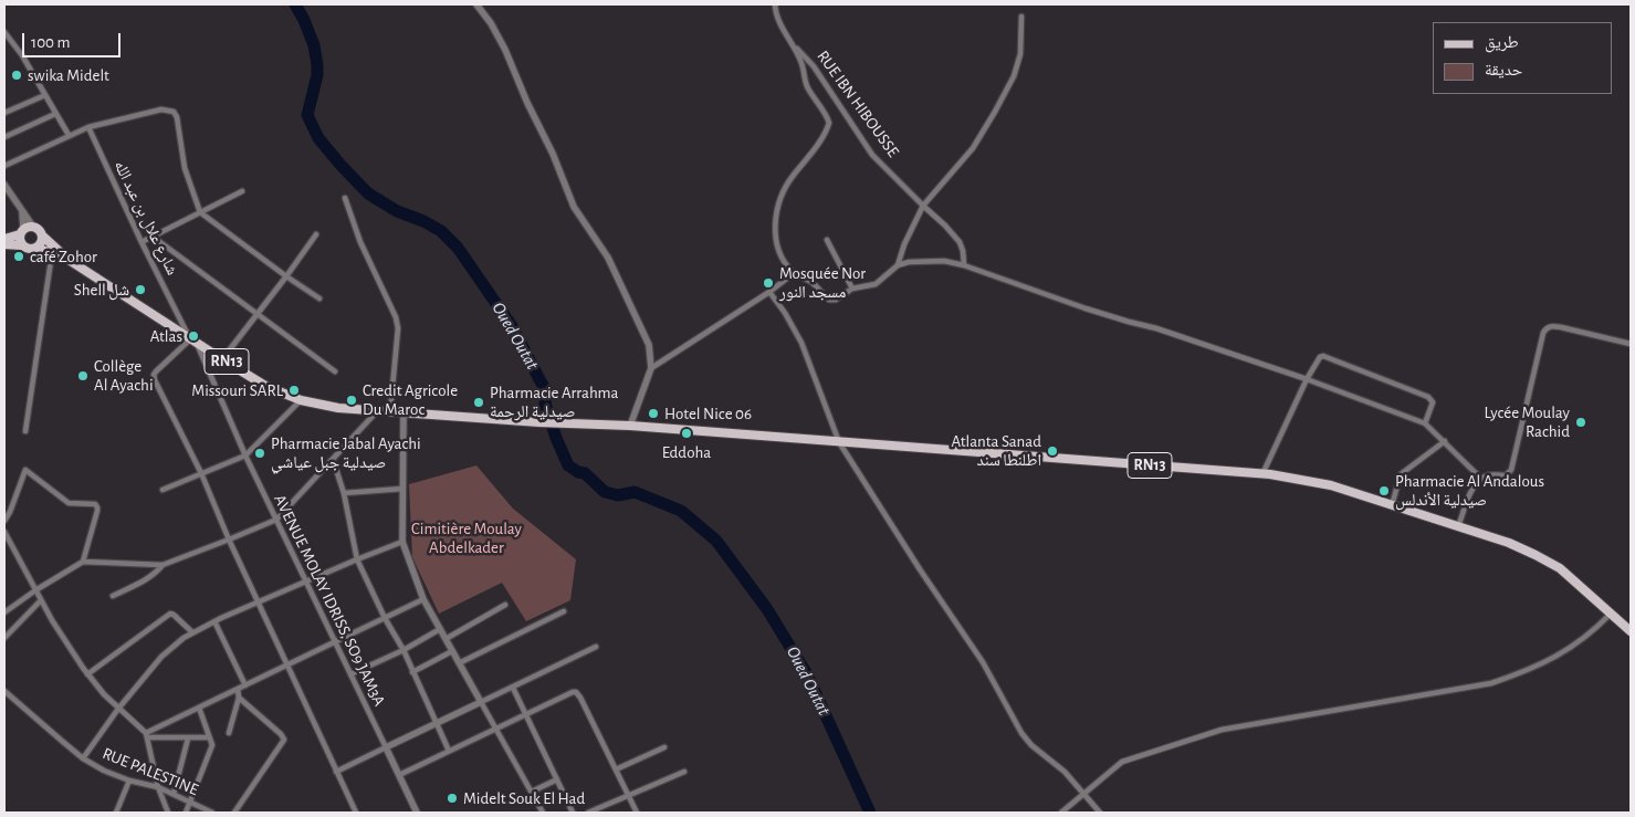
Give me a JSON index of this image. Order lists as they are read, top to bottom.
{
  "streets": {
    "main road": ["RN13"],
    "street": [
      "RUE IBN HIBOUSSE",
      "شارع علال بن عبد الله",
      "AVENUE MOLAY IDRISS, SO9 JAM3A",
      "RUE PALESTINE"
    ]
  },
  "crossings": [
    ["شارع علال بن عبد الله", "RN13"],
    ["شارع علال بن عبد الله", "AVENUE MOLAY IDRISS, SO9 JAM3A"],
    ["RN13", "AVENUE MOLAY IDRISS, SO9 JAM3A"]
  ],
  "water": ["Oued Outat"],
  "parks": ["Cimitière Moulay Abdelkader"],
  "places": [
    "swika Midelt",
    "café Zohor",
    "Mosquée Nor مسجد النور",
    "Shell شل",
    "Atlas",
    "Collège Al Ayachi",
    "Missouri SARL",
    "Credit Agricole Du Maroc",
    "Pharmacie Arrahma صيدلية الرحمة",
    "Hotel Nice 06",
    "Lycée Moulay Rachid",
    "Eddoha",
    "Atlanta Sanad اطلنطا سند",
    "Pharmacie Jabal Ayachi صيدلية جبل عياشي",
    "Pharmacie Al Andalous صيدلية الأندلس",
    "Midelt Souk El Had"
  ],
  "legend": ["طريق", "حديقة"],
  "scale_bar": "100 m"
}
